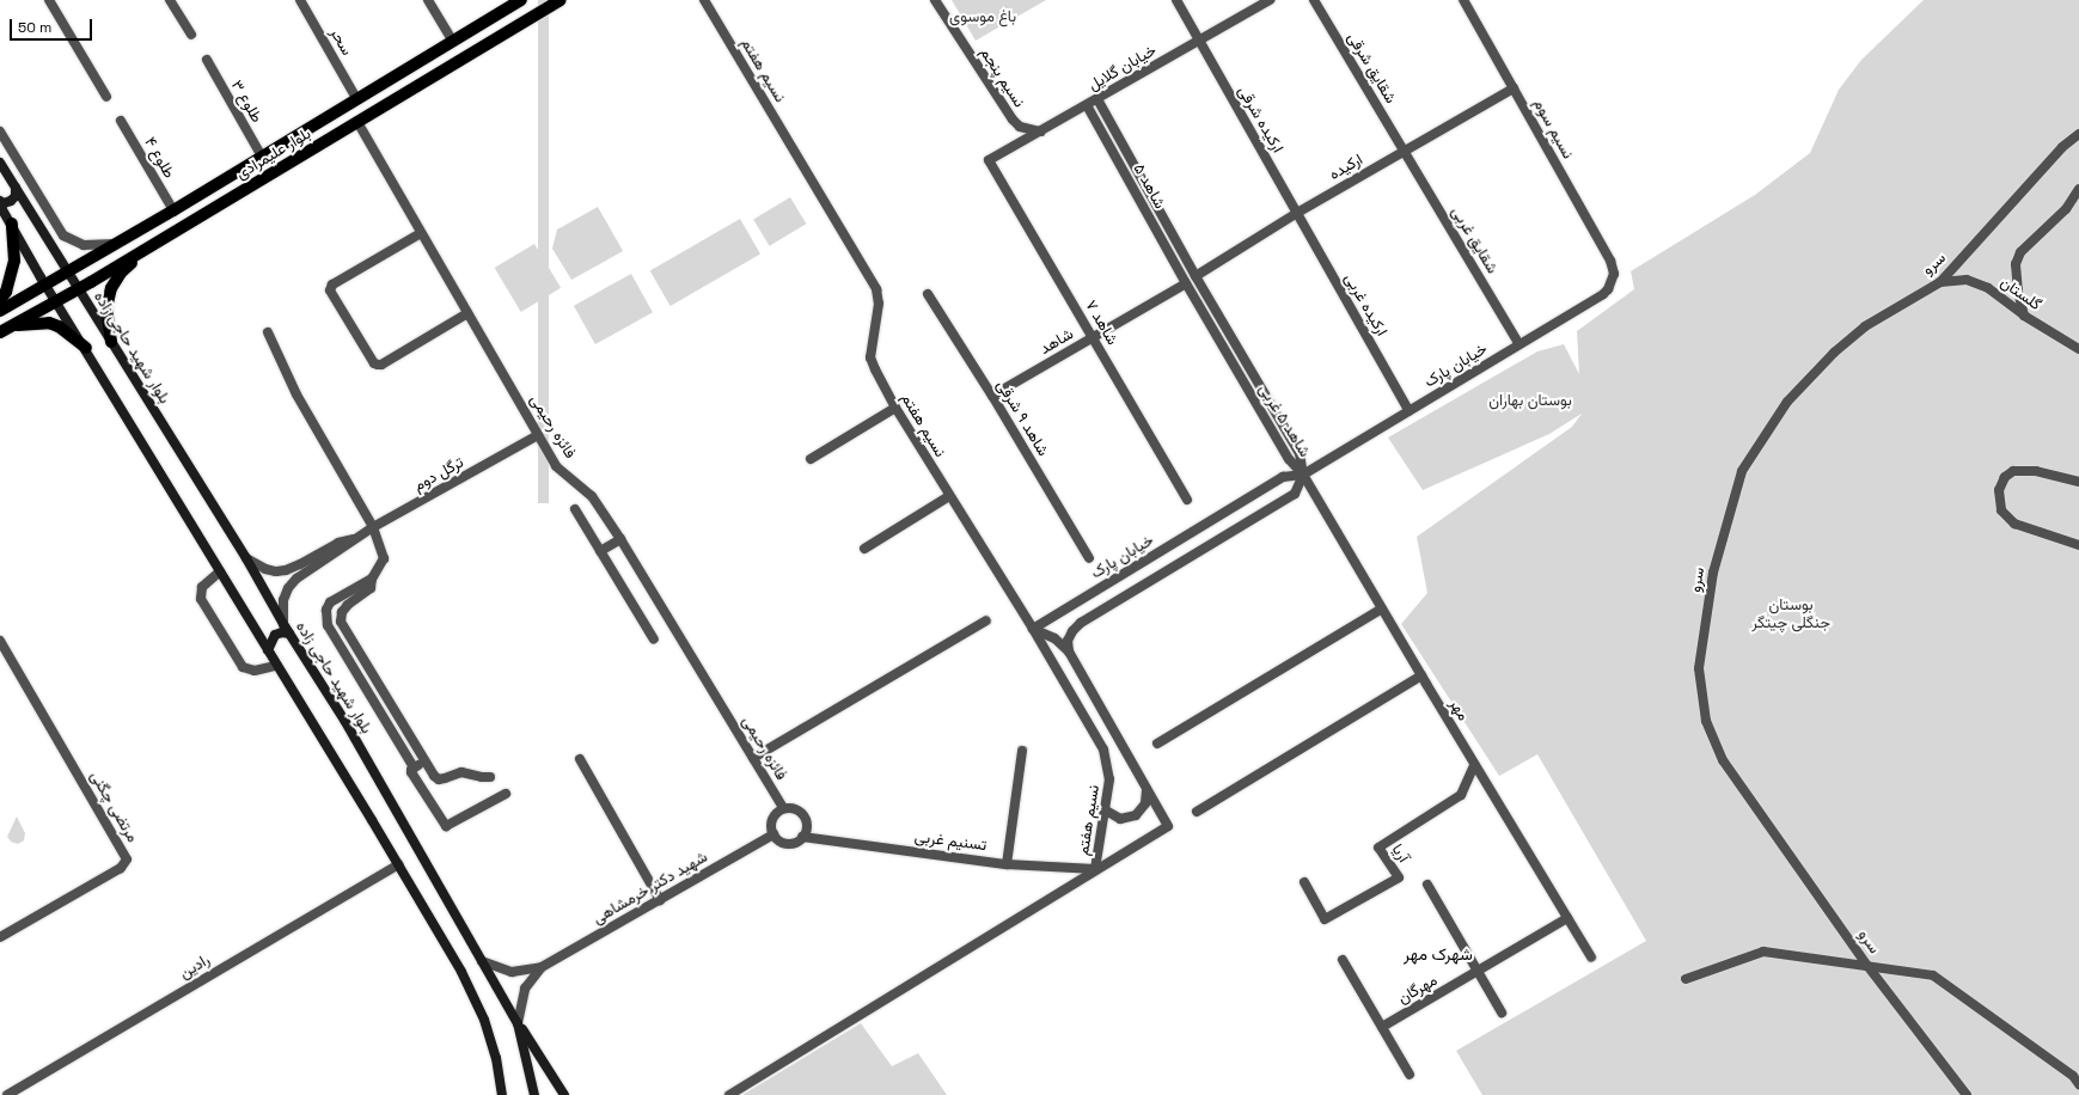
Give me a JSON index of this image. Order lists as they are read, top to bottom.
{
  "streets": {
    "main road": ["بلوار علیمرادی", "بلوار شهید حاجی زاده"],
    "street": [
      "سحر",
      "خیابان گلایل",
      "شقایق شرقی",
      "نسیم هفتم",
      "نسیم پنجم",
      "طلوع ۳",
      "ارکیده شرقی",
      "نسیم سوم",
      "طلوع ۴",
      "ارکیده",
      "شاهد ۵",
      "شقایق غربی",
      "سرو",
      "گلستان",
      "ارکیده غربی",
      "شاهد ۷",
      "شاهد",
      "خیابان پارک",
      "شاهد ۹ شرقی",
      "شاهد ۵ غربی",
      "فائزه رحیمی",
      "ترگل دوم",
      "مهر",
      "مرتضی چگنی",
      "تسنیم غربی",
      "آریا",
      "شهید دکتر خرمشاهی",
      "رادین",
      "مهرگان"
    ]
  },
  "crossings": [
    ["سحر", "بلوار علیمرادی"],
    ["خیابان گلایل", "نسیم پنجم"],
    ["خیابان گلایل", "ارکیده شرقی"],
    ["خیابان گلایل", "شاهد ۵"],
    ["خیابان گلایل", "شاهد ۷"],
    ["شقایق شرقی", "ارکیده"],
    ["شقایق شرقی", "شقایق غربی"],
    ["نسیم هفتم", "خیابان پارک"],
    ["نسیم هفتم", "تسنیم غربی"],
    ["طلوع ۳", "بلوار علیمرادی"],
    ["ارکیده شرقی", "ارکیده"],
    ["ارکیده شرقی", "ارکیده غربی"],
    ["نسیم سوم", "ارکیده"],
    ["نسیم سوم", "خیابان پارک"],
    ["بلوار علیمرادی", "طلوع ۴"],
    ["بلوار علیمرادی", "بلوار شهید حاجی زاده"],
    ["بلوار علیمرادی", "فائزه رحیمی"],
    ["ارکیده", "شاهد ۵"],
    ["ارکیده", "شقایق غربی"],
    ["ارکیده", "ارکیده غربی"],
    ["ارکیده", "شاهد ۵ غربی"],
    ["شاهد ۵", "شاهد"],
    ["شاهد ۵", "شاهد ۵ غربی"],
    ["شقایق غربی", "خیابان پارک"],
    ["سرو", "گلستان"],
    ["ارکیده غربی", "خیابان پارک"],
    ["شاهد ۷", "شاهد"],
    ["شاهد", "شاهد ۹ شرقی"],
    ["شاهد", "شاهد ۵ غربی"],
    ["بلوار شهید حاجی زاده", "ترگل دوم"],
    ["بلوار شهید حاجی زاده", "شهید دکتر خرمشاهی"],
    ["خیابان پارک", "شاهد ۵ غربی"],
    ["خیابان پارک", "مهر"],
    ["شاهد ۵ غربی", "مهر"],
    ["فائزه رحیمی", "ترگل دوم"],
    ["فائزه رحیمی", "تسنیم غربی"],
    ["فائزه رحیمی", "شهید دکتر خرمشاهی"],
    ["مهر", "آریا"],
    ["مهر", "مهرگان"],
    ["تسنیم غربی", "شهید دکتر خرمشاهی"]
  ],
  "districts": ["شهرک مهر"],
  "parks": ["باغ موسوی", "بوستان بهاران", "بوستان جنگلی چیتگر"],
  "scale_bar": "50 m"
}
